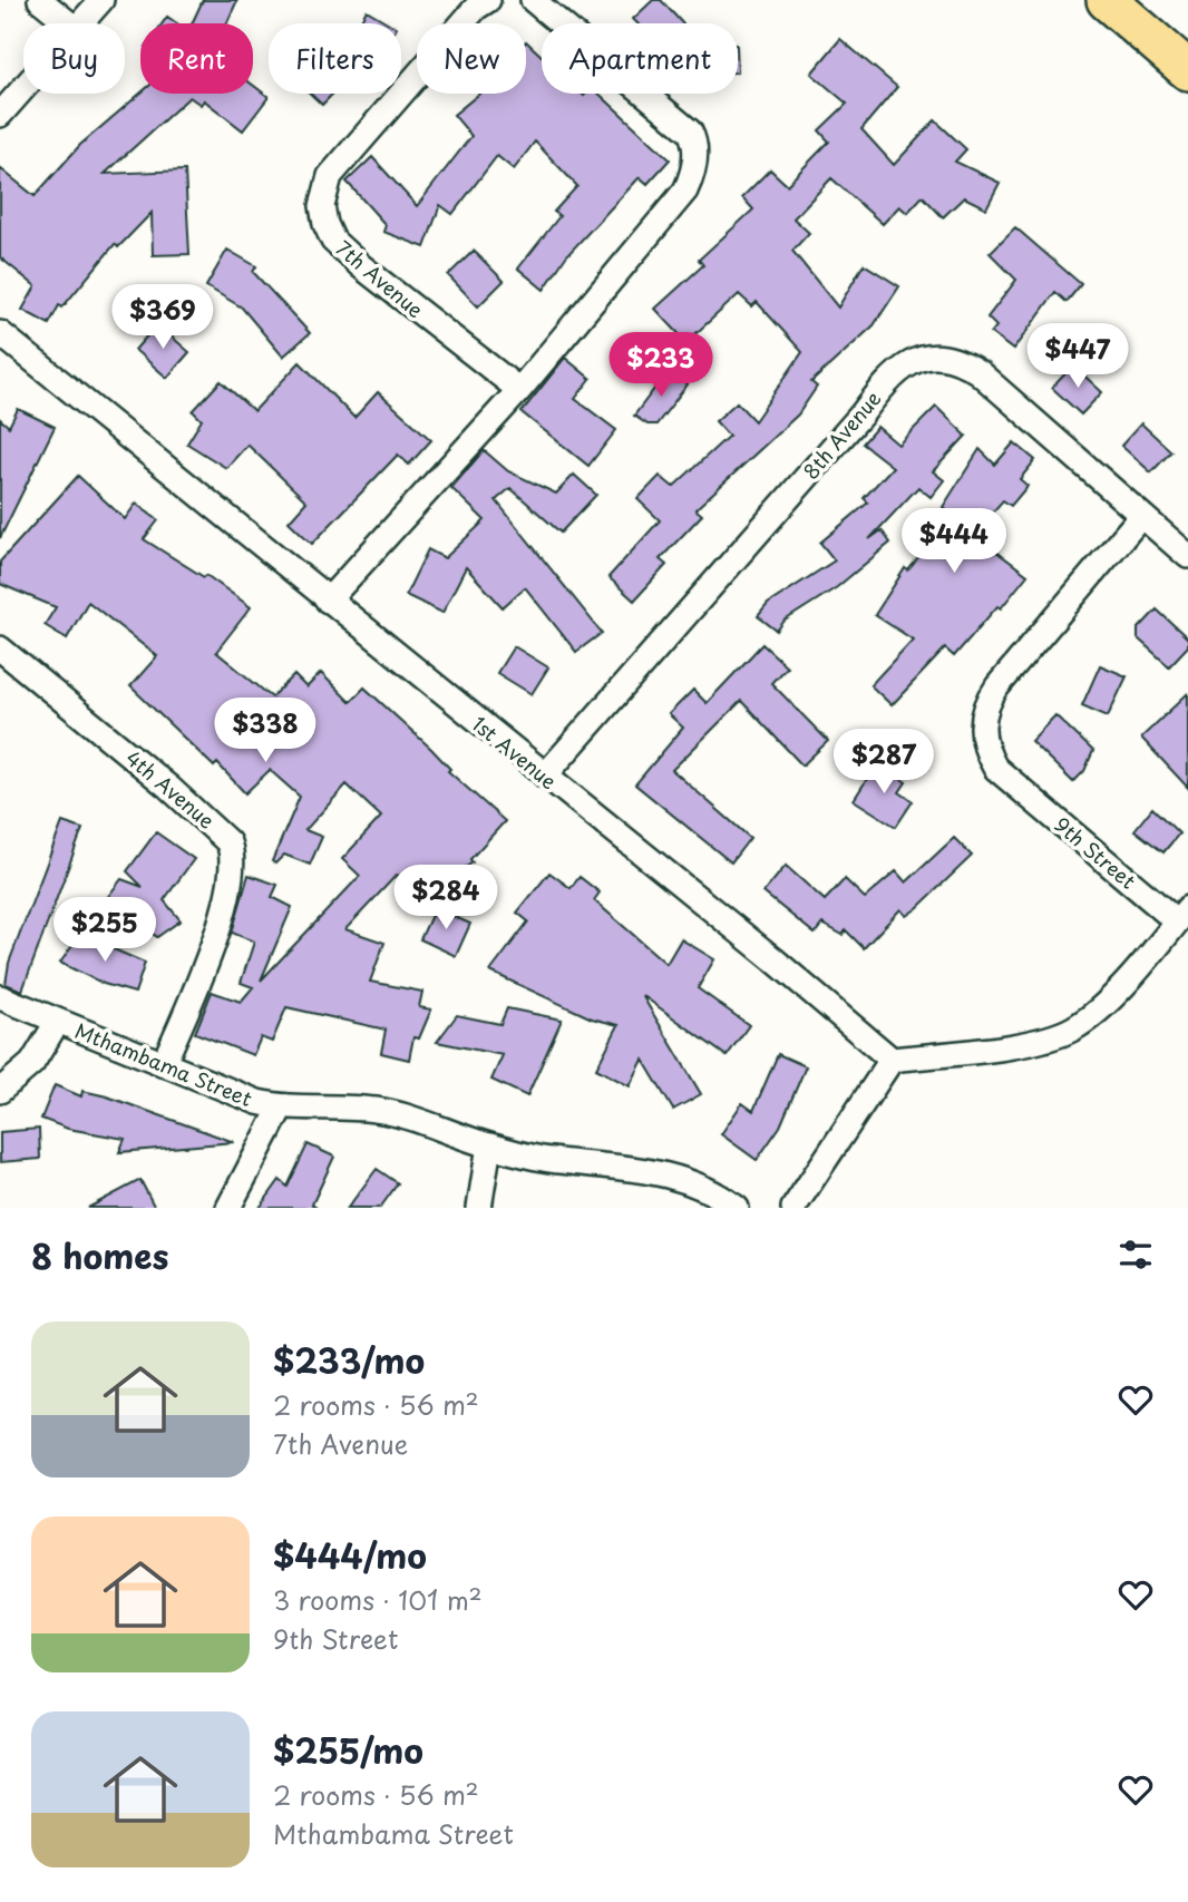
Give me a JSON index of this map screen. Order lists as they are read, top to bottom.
{
  "streets": {
    "street": [
      "7th Avenue",
      "8th Avenue",
      "1st Avenue",
      "4th Avenue",
      "9th Street",
      "Mthambama Street"
    ]
  },
  "crossings": [
    ["8th Avenue", "1st Avenue"],
    ["8th Avenue", "9th Street"],
    ["1st Avenue", "9th Street"],
    ["4th Avenue", "Mthambama Street"]
  ],
  "page": {
    "chip": [
      "Buy",
      "Rent",
      "Filters",
      "New",
      "Apartment"
    ],
    "price": [
      "$369",
      "$447",
      "$233",
      "$444",
      "$338",
      "$287",
      "$284",
      "$255"
    ],
    "heading": "8 homes",
    "list": [
      {
        "name": "$233/mo",
        "note": "2 rooms · 56 m² · 7th Avenue"
      },
      {
        "name": "$444/mo",
        "note": "3 rooms · 101 m² · 9th Street"
      },
      {
        "name": "$255/mo",
        "note": "2 rooms · 56 m² · Mthambama Street"
      }
    ]
  }
}
